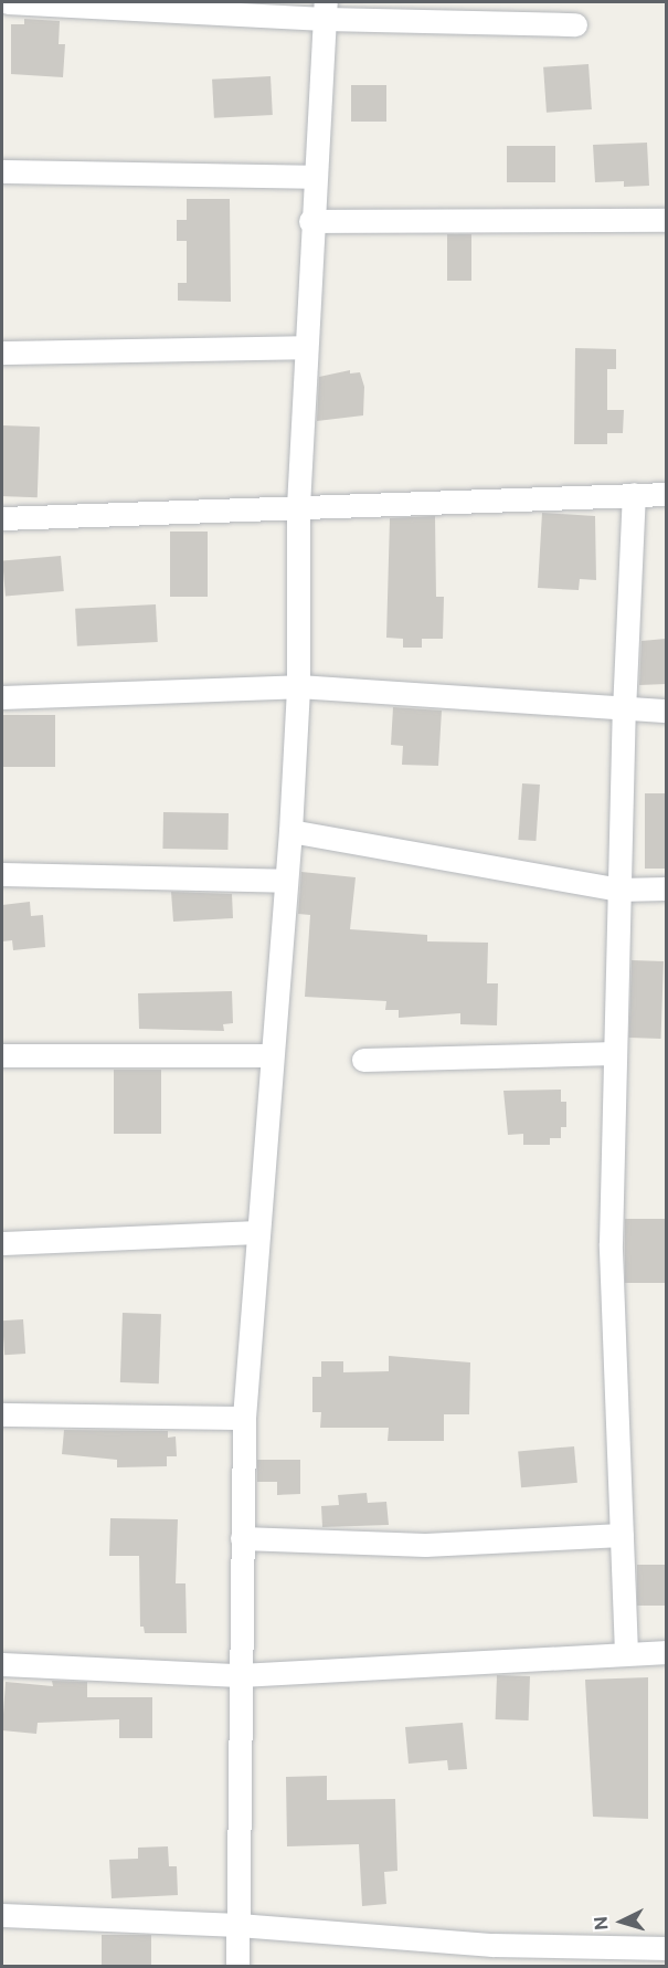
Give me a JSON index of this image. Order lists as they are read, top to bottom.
{
  "north": "left"
}
